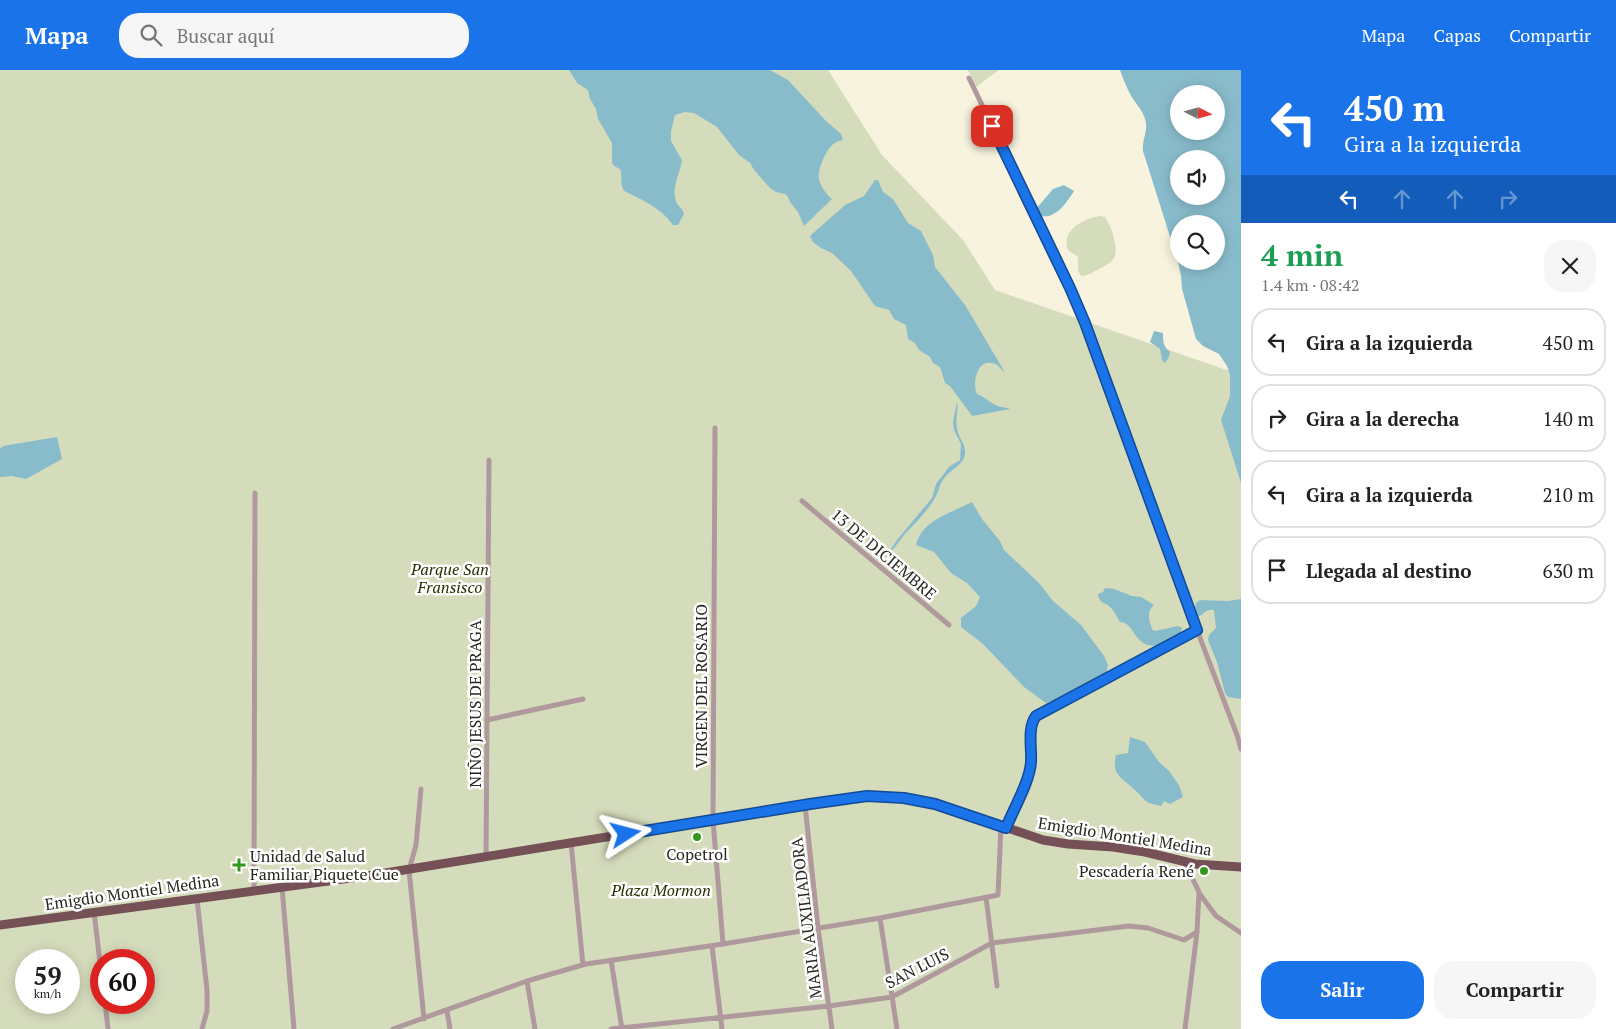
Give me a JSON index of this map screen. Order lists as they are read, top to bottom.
{
  "streets": {
    "main road": ["Emigdio Montiel Medina"],
    "street": [
      "13 DE DICIEMBRE",
      "VIRGEN DEL ROSARIO",
      "NIÑO JESUS DE PRAGA",
      "MARIA AUXILIADORA",
      "SAN LUIS"
    ]
  },
  "crossings": [
    ["VIRGEN DEL ROSARIO", "Emigdio Montiel Medina"],
    ["NIÑO JESUS DE PRAGA", "Emigdio Montiel Medina"],
    ["Emigdio Montiel Medina", "MARIA AUXILIADORA"],
    ["MARIA AUXILIADORA", "SAN LUIS"]
  ],
  "parks": ["Parque San Fransisco", "Plaza Mormon"],
  "places": {
    "other": ["Copetrol", "Pescadería René"],
    "health": ["Unidad de Salud Familiar Piquete Cue"]
  },
  "north": "right",
  "page": {
    "header": "Mapa",
    "search": "Buscar aquí",
    "nav": ["Mapa", "Capas", "Compartir"],
    "turn": ["450 m", "Gira a la izquierda"],
    "heading": ["4 min", "1.4 km · 08:42"],
    "list": [
      {
        "name": "Gira a la izquierda",
        "value": "450 m"
      },
      {
        "name": "Gira a la derecha",
        "value": "140 m"
      },
      {
        "name": "Gira a la izquierda",
        "value": "210 m"
      },
      {
        "name": "Llegada al destino",
        "value": "630 m"
      }
    ],
    "speed": "59 km/h",
    "limit": "60",
    "buttons": ["Salir", "Compartir"]
  }
}
